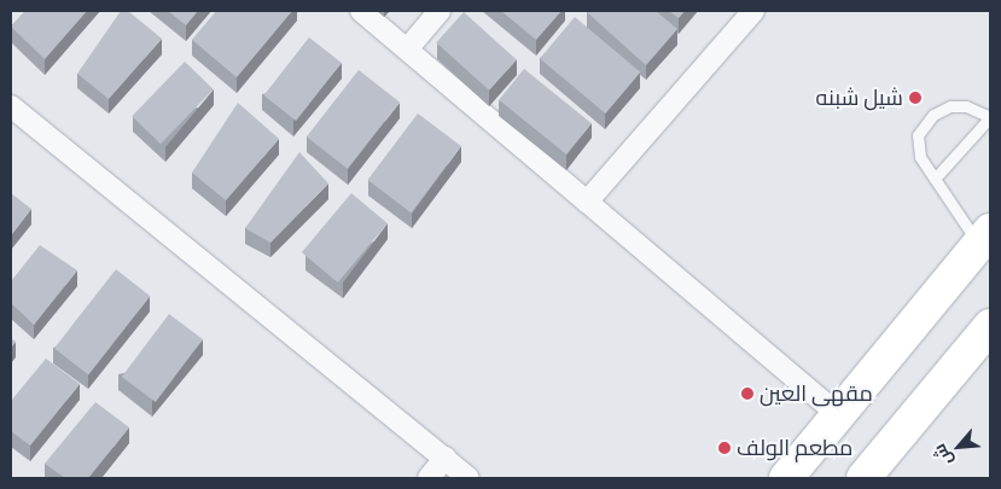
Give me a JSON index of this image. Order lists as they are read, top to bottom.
{
  "places": ["شيل شبنه", "مقهى العين", "مطعم الولف"],
  "north": "bottom left"
}
